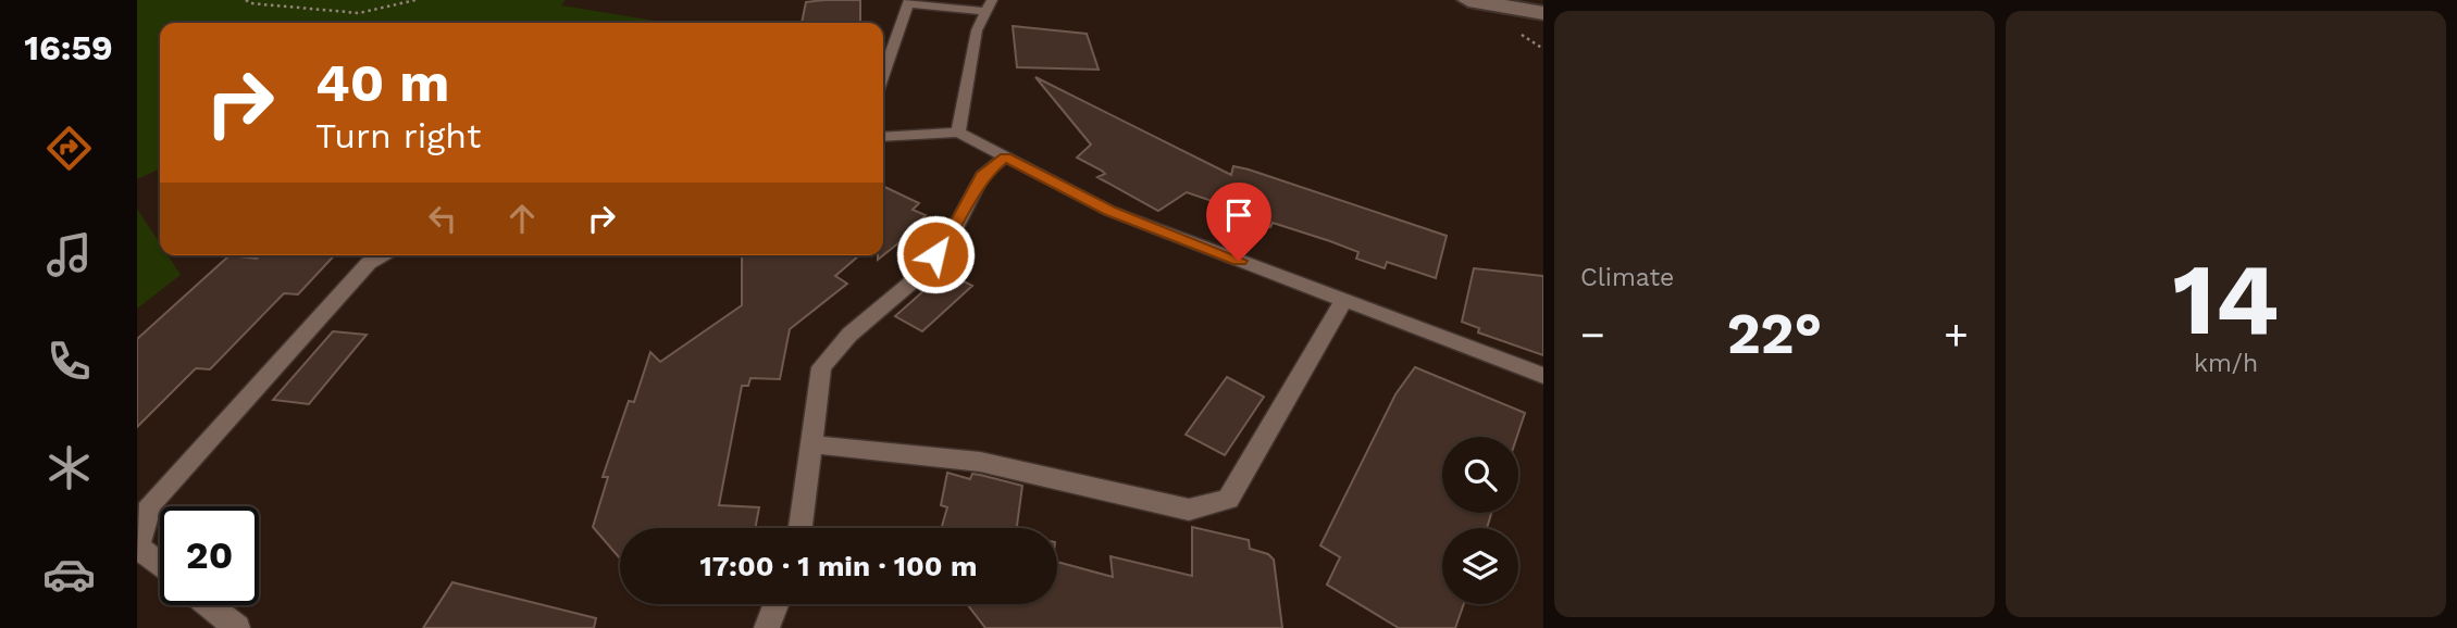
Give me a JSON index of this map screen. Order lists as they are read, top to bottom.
{
  "page": {
    "tabs": "16:59",
    "tile": [
      "Climate",
      ["14", "km/h"]
    ],
    "turn": ["40 m", "Turn right"],
    "heat": ["−", "22°", "+"],
    "limit": "20",
    "trip": "17:00 · 1 min · 100 m"
  }
}
